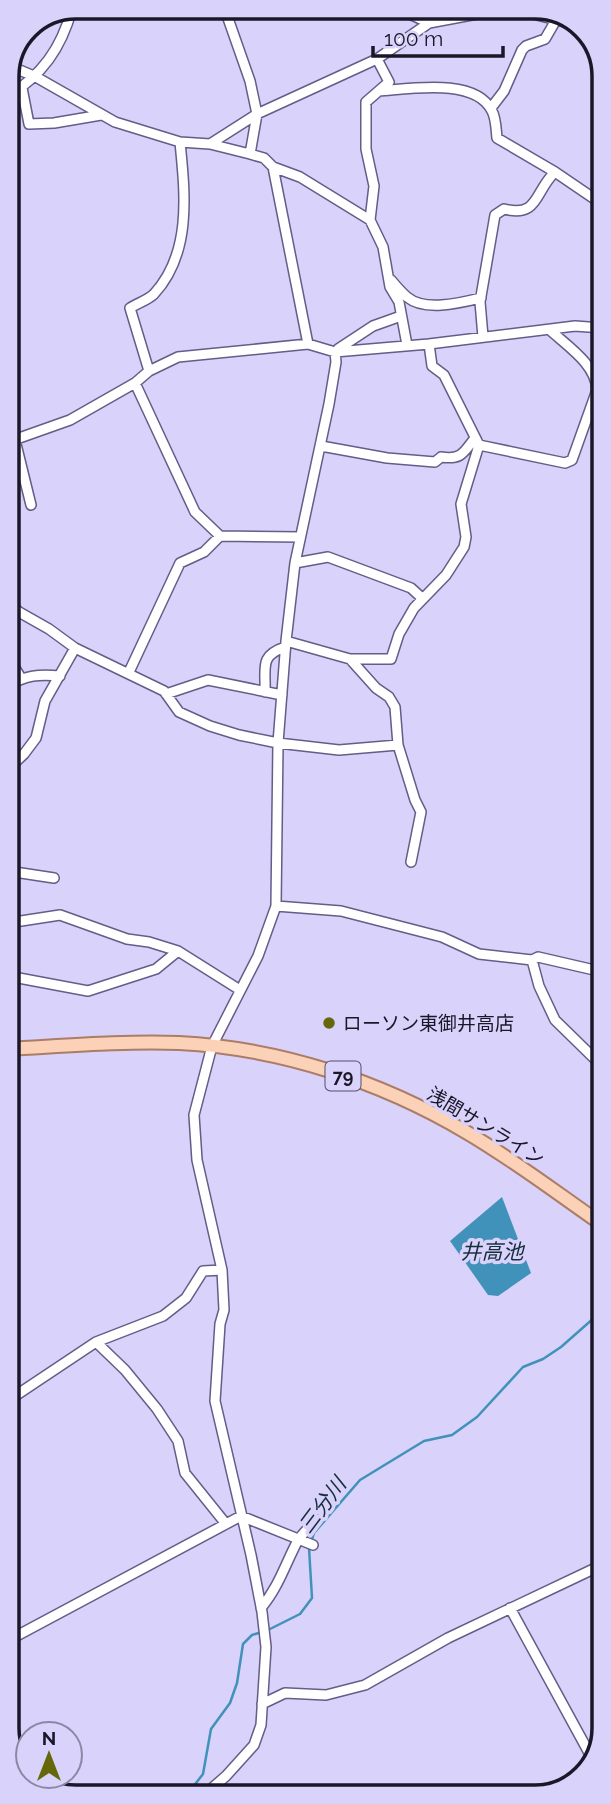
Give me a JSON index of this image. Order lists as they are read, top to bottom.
{
  "streets": {
    "main road": ["79", "浅間サンライン"]
  },
  "water": ["井高池", "三分川"],
  "places": ["ローソン東御井高店"],
  "scale_bar": "100 m",
  "north": "top"
}
